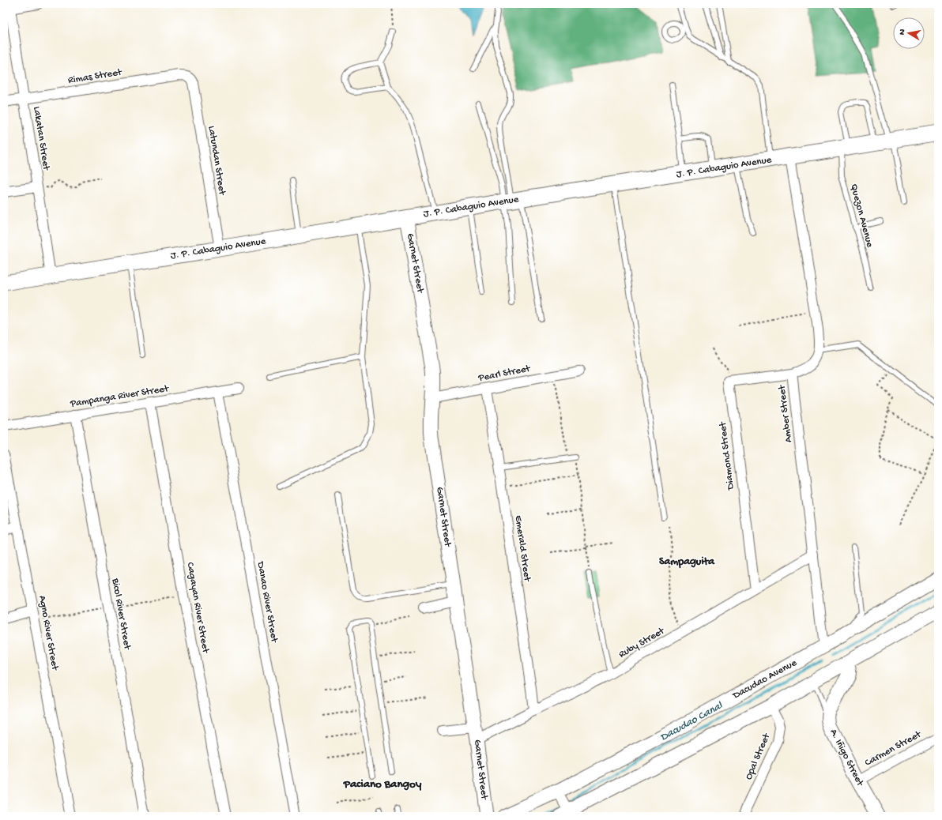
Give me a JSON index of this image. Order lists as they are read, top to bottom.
{
  "streets": {
    "main road": [
      "J. P. Cabaguio Avenue",
      "Garnet Street",
      "Dacudao Avenue",
      "A. Iñigo Street"
    ],
    "street": [
      "Rimas Street",
      "Lakatan Street",
      "Latundan Street",
      "Pearl Street",
      "Pampanga River Street",
      "Amber Street",
      "Diamond Street",
      "Emerald Street",
      "Danao River Street",
      "Cagayan River Street",
      "Bicol River Street",
      "Agno River Street",
      "Ruby Street",
      "Carmen Street",
      "Opal Street"
    ],
    "lane": ["Quezon Avenue"]
  },
  "crossings": [
    ["Rimas Street", "Lakatan Street"],
    ["Rimas Street", "Latundan Street"],
    ["Lakatan Street", "J. P. Cabaguio Avenue"],
    ["Latundan Street", "J. P. Cabaguio Avenue"],
    ["J. P. Cabaguio Avenue", "Quezon Avenue"],
    ["J. P. Cabaguio Avenue", "Garnet Street"],
    ["Garnet Street", "Pearl Street"],
    ["Garnet Street", "Ruby Street"],
    ["Pearl Street", "Emerald Street"],
    ["Pampanga River Street", "Danao River Street"],
    ["Pampanga River Street", "Cagayan River Street"],
    ["Pampanga River Street", "Bicol River Street"],
    ["Amber Street", "Ruby Street"],
    ["Amber Street", "Dacudao Avenue"],
    ["Diamond Street", "Ruby Street"],
    ["Emerald Street", "Ruby Street"],
    ["Carmen Street", "A. Iñigo Street"]
  ],
  "districts": ["Sampaguita", "Paciano Bangoy"],
  "water": ["Dacudao Canal"],
  "north": "left"
}
